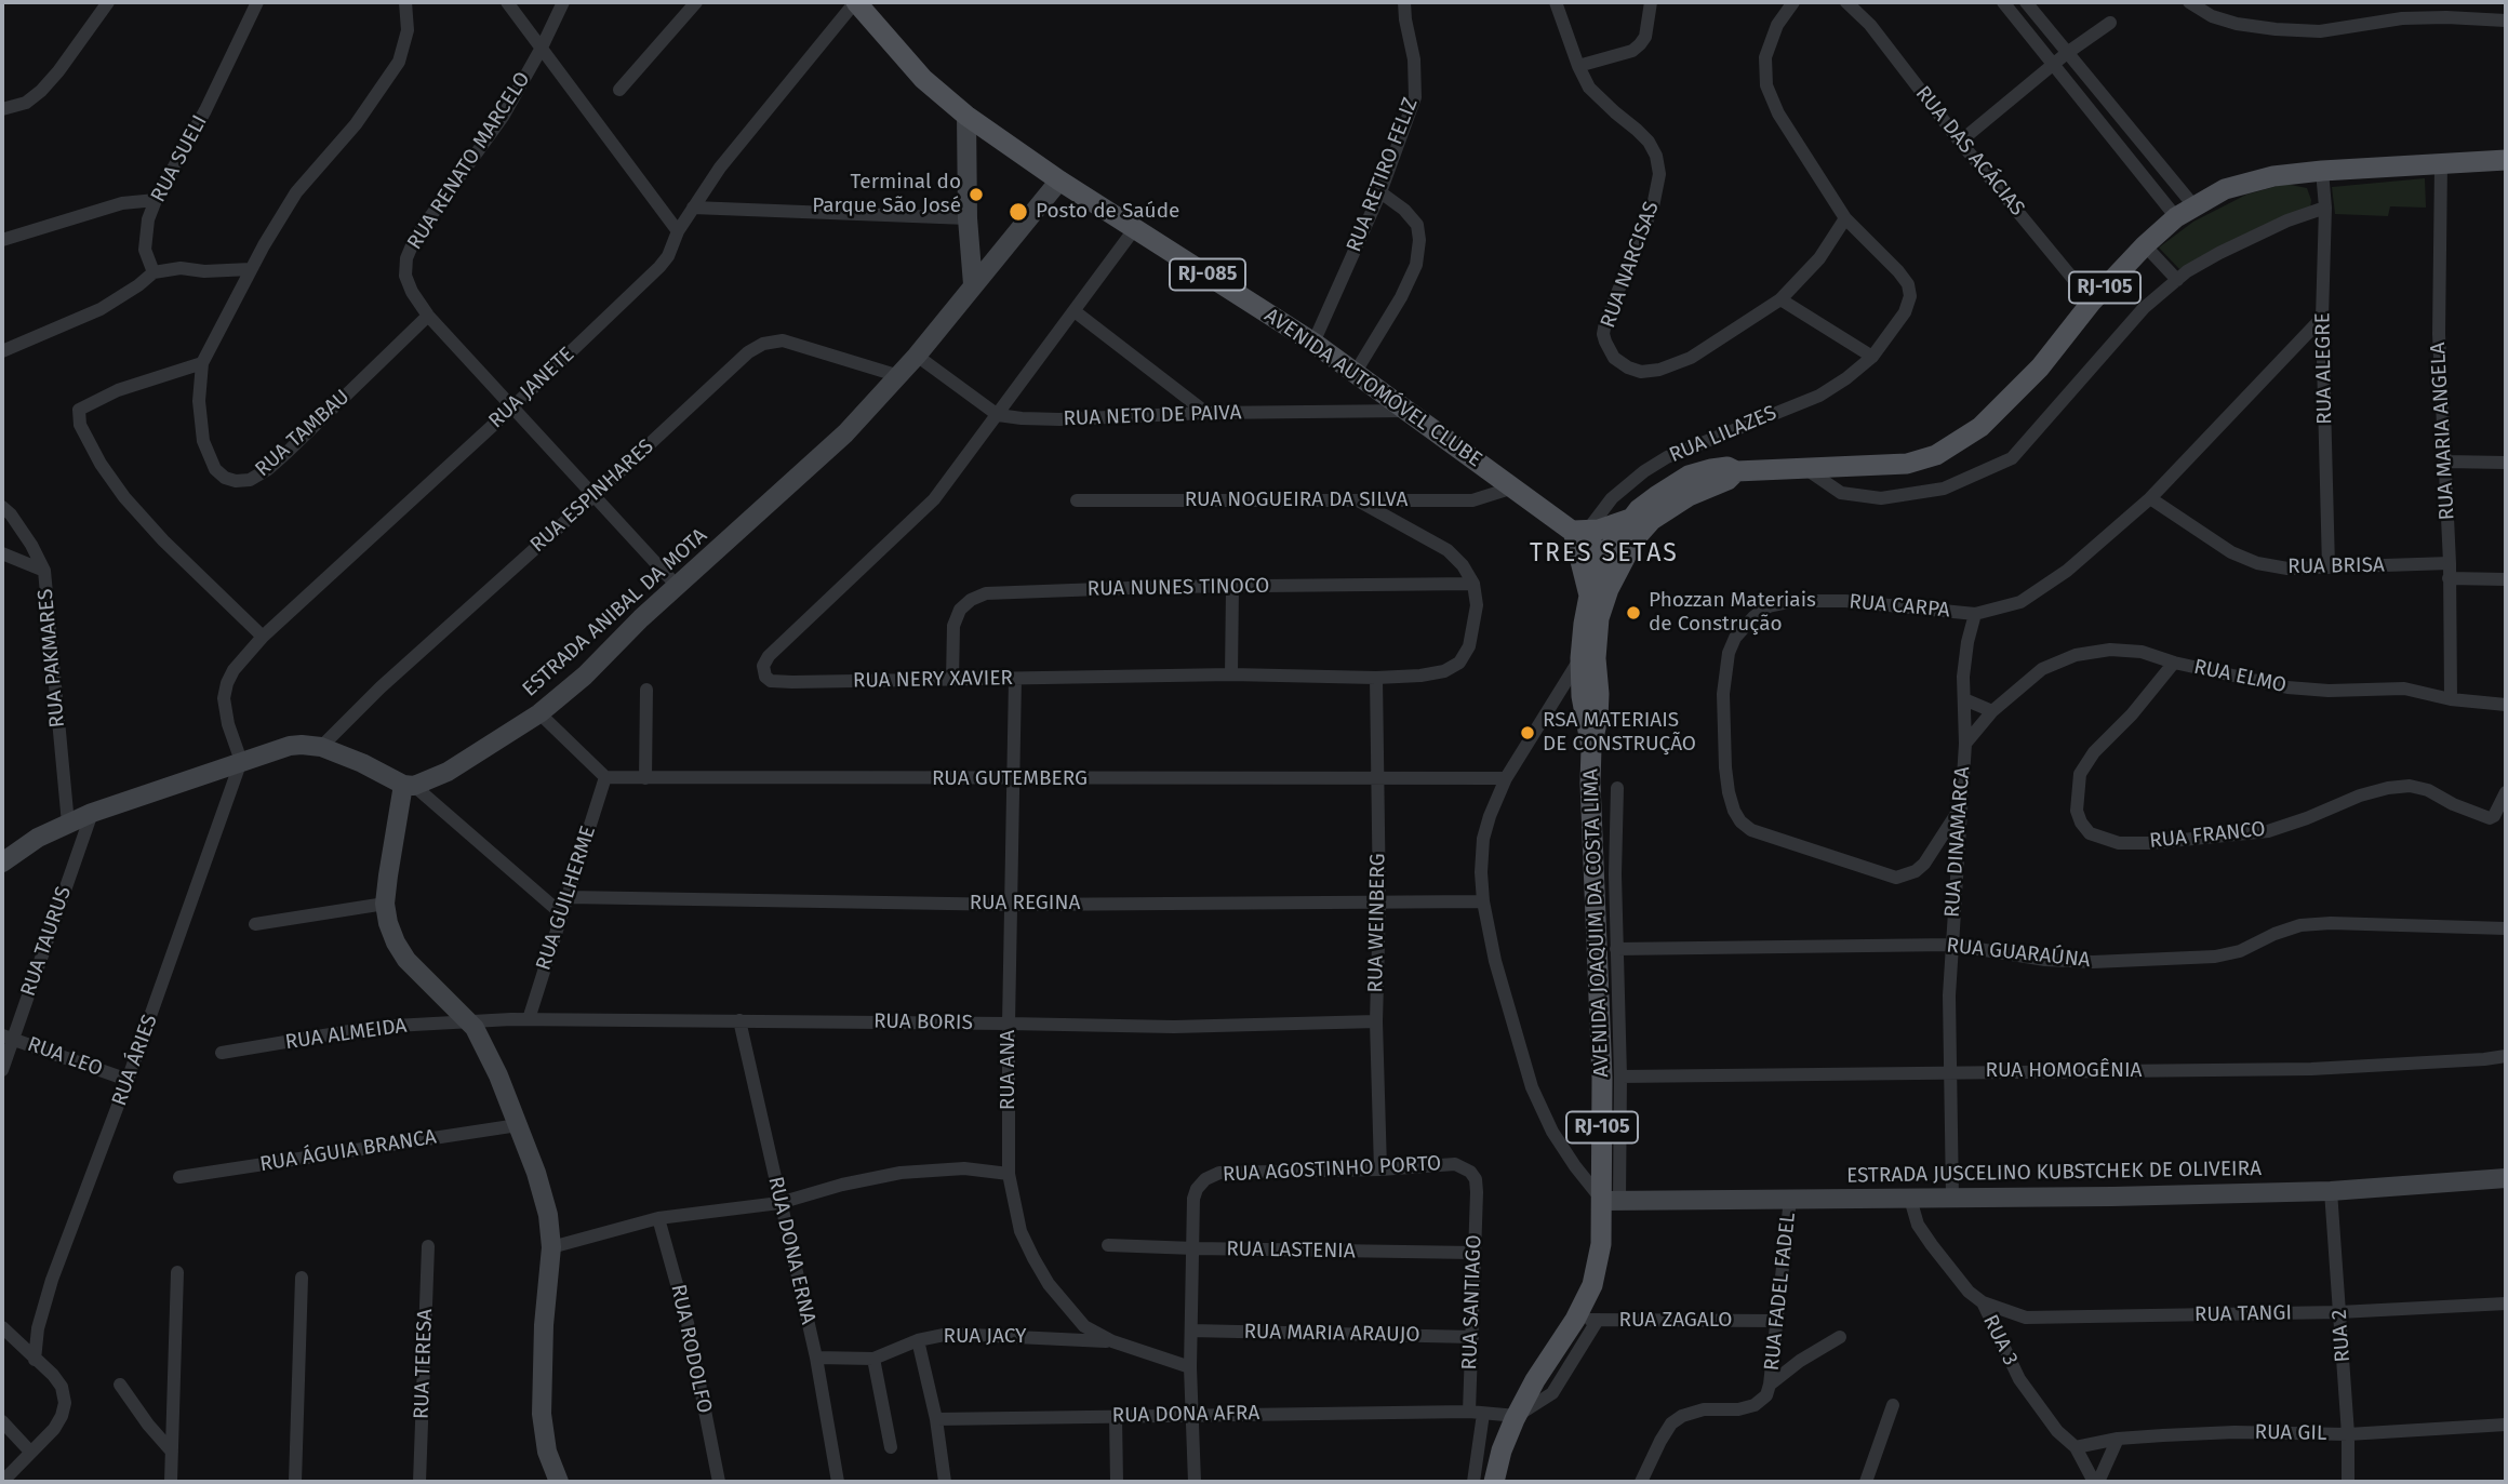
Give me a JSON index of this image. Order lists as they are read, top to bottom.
{
  "streets": {
    "main road": [
      "RJ-085",
      "RJ-105",
      "AVENIDA AUTOMÓVEL CLUBE",
      "AVENIDA JOAQUIM DA COSTA LIMA"
    ],
    "street": [
      "RUA DAS ACÁCIAS",
      "RUA SUELI",
      "RUA RENATO MARCELO",
      "RUA RETIRO FELIZ",
      "RUA NARCISAS",
      "RUA ALEGRE",
      "RUA JANETE",
      "RUA NETO DE PAIVA",
      "RUA MARIA ANGELA",
      "RUA TAMBAU",
      "RUA LILAZES",
      "RUA ESPINHARES",
      "RUA NOGUEIRA DA SILVA",
      "RUA BRISA",
      "RUA NUNES TINOCO",
      "RUA CARPA",
      "ESTRADA ANIBAL DA MOTA",
      "RUA PAKMARES",
      "RUA ELMO",
      "RUA NERY XAVIER",
      "RUA GUTEMBERG",
      "RUA FRANCO",
      "RUA DINAMARCA",
      "RUA GUILHERME",
      "RUA REGINA",
      "RUA WEINBERG",
      "RUA TAURUS",
      "RUA GUARAÚNA",
      "RUA BORIS",
      "RUA ALMEIDA",
      "RUA LEO",
      "RUA ÁRIES",
      "RUA ANA",
      "RUA HOMOGÊNIA",
      "RUA ÁGUIA BRANCA",
      "RUA AGOSTINHO PORTO",
      "ESTRADA JUSCELINO KUBSTCHEK DE OLIVEIRA",
      "RUA DONA ERNA",
      "RUA LASTENIA",
      "RUA FADEL FADEL",
      "RUA SANTIAGO",
      "RUA TANGI",
      "RUA ZAGALO",
      "RUA MARIA ARAUJO",
      "RUA 2",
      "RUA JACY",
      "RUA 3",
      "RUA RODOLFO",
      "RUA TERESA",
      "RUA DONA AFRA",
      "RUA GIL"
    ]
  },
  "crossings": [
    ["RUA DAS ACÁCIAS", "AVENIDA JOAQUIM DA COSTA LIMA"],
    ["RUA RENATO MARCELO", "RUA JANETE"],
    ["RUA RENATO MARCELO", "RUA TAMBAU"],
    ["RUA RENATO MARCELO", "RUA ESPINHARES"],
    ["RUA RENATO MARCELO", "ESTRADA ANIBAL DA MOTA"],
    ["RUA RETIRO FELIZ", "AVENIDA AUTOMÓVEL CLUBE"],
    ["RUA NARCISAS", "RUA LILAZES"],
    ["RUA ALEGRE", "RUA BRISA"],
    ["RUA ALEGRE", "RUA CARPA"],
    ["RUA ALEGRE", "AVENIDA JOAQUIM DA COSTA LIMA"],
    ["RUA JANETE", "AVENIDA AUTOMÓVEL CLUBE"],
    ["RUA JANETE", "RUA ÁRIES"],
    ["AVENIDA AUTOMÓVEL CLUBE", "RUA NETO DE PAIVA"],
    ["AVENIDA AUTOMÓVEL CLUBE", "RUA LILAZES"],
    ["AVENIDA AUTOMÓVEL CLUBE", "RUA NOGUEIRA DA SILVA"],
    ["AVENIDA AUTOMÓVEL CLUBE", "ESTRADA ANIBAL DA MOTA"],
    ["AVENIDA AUTOMÓVEL CLUBE", "RUA NERY XAVIER"],
    ["RUA NETO DE PAIVA", "RUA NERY XAVIER"],
    ["RUA MARIA ANGELA", "RUA BRISA"],
    ["RUA MARIA ANGELA", "RUA ELMO"],
    ["RUA MARIA ANGELA", "AVENIDA JOAQUIM DA COSTA LIMA"],
    ["RUA ESPINHARES", "ESTRADA ANIBAL DA MOTA"],
    ["RUA BRISA", "RUA CARPA"],
    ["RUA NUNES TINOCO", "RUA NERY XAVIER"],
    ["RUA CARPA", "RUA DINAMARCA"],
    ["RUA ELMO", "RUA FRANCO"],
    ["RUA ELMO", "RUA DINAMARCA"],
    ["RUA NERY XAVIER", "RUA WEINBERG"],
    ["RUA NERY XAVIER", "RUA ANA"],
    ["RUA GUTEMBERG", "RUA GUILHERME"],
    ["RUA GUTEMBERG", "RUA WEINBERG"],
    ["RUA GUTEMBERG", "RUA ANA"],
    ["RUA DINAMARCA", "RUA GUARAÚNA"],
    ["RUA DINAMARCA", "RUA HOMOGÊNIA"],
    ["RUA DINAMARCA", "ESTRADA JUSCELINO KUBSTCHEK DE OLIVEIRA"],
    ["RUA GUILHERME", "RUA REGINA"],
    ["RUA GUILHERME", "RUA BORIS"],
    ["RUA REGINA", "RUA WEINBERG"],
    ["RUA REGINA", "RUA ANA"],
    ["RUA WEINBERG", "RUA BORIS"],
    ["RUA WEINBERG", "RUA AGOSTINHO PORTO"],
    ["AVENIDA JOAQUIM DA COSTA LIMA", "ESTRADA JUSCELINO KUBSTCHEK DE OLIVEIRA"],
    ["AVENIDA JOAQUIM DA COSTA LIMA", "RUA ZAGALO"],
    ["AVENIDA JOAQUIM DA COSTA LIMA", "RUA DONA AFRA"],
    ["RUA TAURUS", "RUA LEO"],
    ["RUA BORIS", "RUA ALMEIDA"],
    ["RUA BORIS", "RUA ANA"],
    ["RUA BORIS", "RUA DONA ERNA"],
    ["RUA LEO", "RUA ÁRIES"],
    ["RUA ANA", "RUA AGOSTINHO PORTO"],
    ["RUA ANA", "RUA JACY"],
    ["RUA AGOSTINHO PORTO", "RUA LASTENIA"],
    ["RUA AGOSTINHO PORTO", "RUA SANTIAGO"],
    ["RUA AGOSTINHO PORTO", "RUA MARIA ARAUJO"],
    ["RUA AGOSTINHO PORTO", "RUA DONA AFRA"],
    ["ESTRADA JUSCELINO KUBSTCHEK DE OLIVEIRA", "RUA FADEL FADEL"],
    ["ESTRADA JUSCELINO KUBSTCHEK DE OLIVEIRA", "RUA 2"],
    ["ESTRADA JUSCELINO KUBSTCHEK DE OLIVEIRA", "RUA 3"],
    ["RUA DONA ERNA", "RUA JACY"],
    ["RUA LASTENIA", "RUA SANTIAGO"],
    ["RUA FADEL FADEL", "RUA ZAGALO"],
    ["RUA SANTIAGO", "RUA MARIA ARAUJO"],
    ["RUA SANTIAGO", "RUA DONA AFRA"],
    ["RUA TANGI", "RUA 2"],
    ["RUA TANGI", "RUA 3"],
    ["RUA 2", "RUA GIL"],
    ["RUA 3", "RUA GIL"]
  ],
  "districts": ["TRES SETAS"],
  "places": [
    "Terminal do Parque São José",
    "Posto de Saúde",
    "Phozzan Materiais de Construção",
    "RSA MATERIAIS DE CONSTRUÇÃO"
  ]
}
